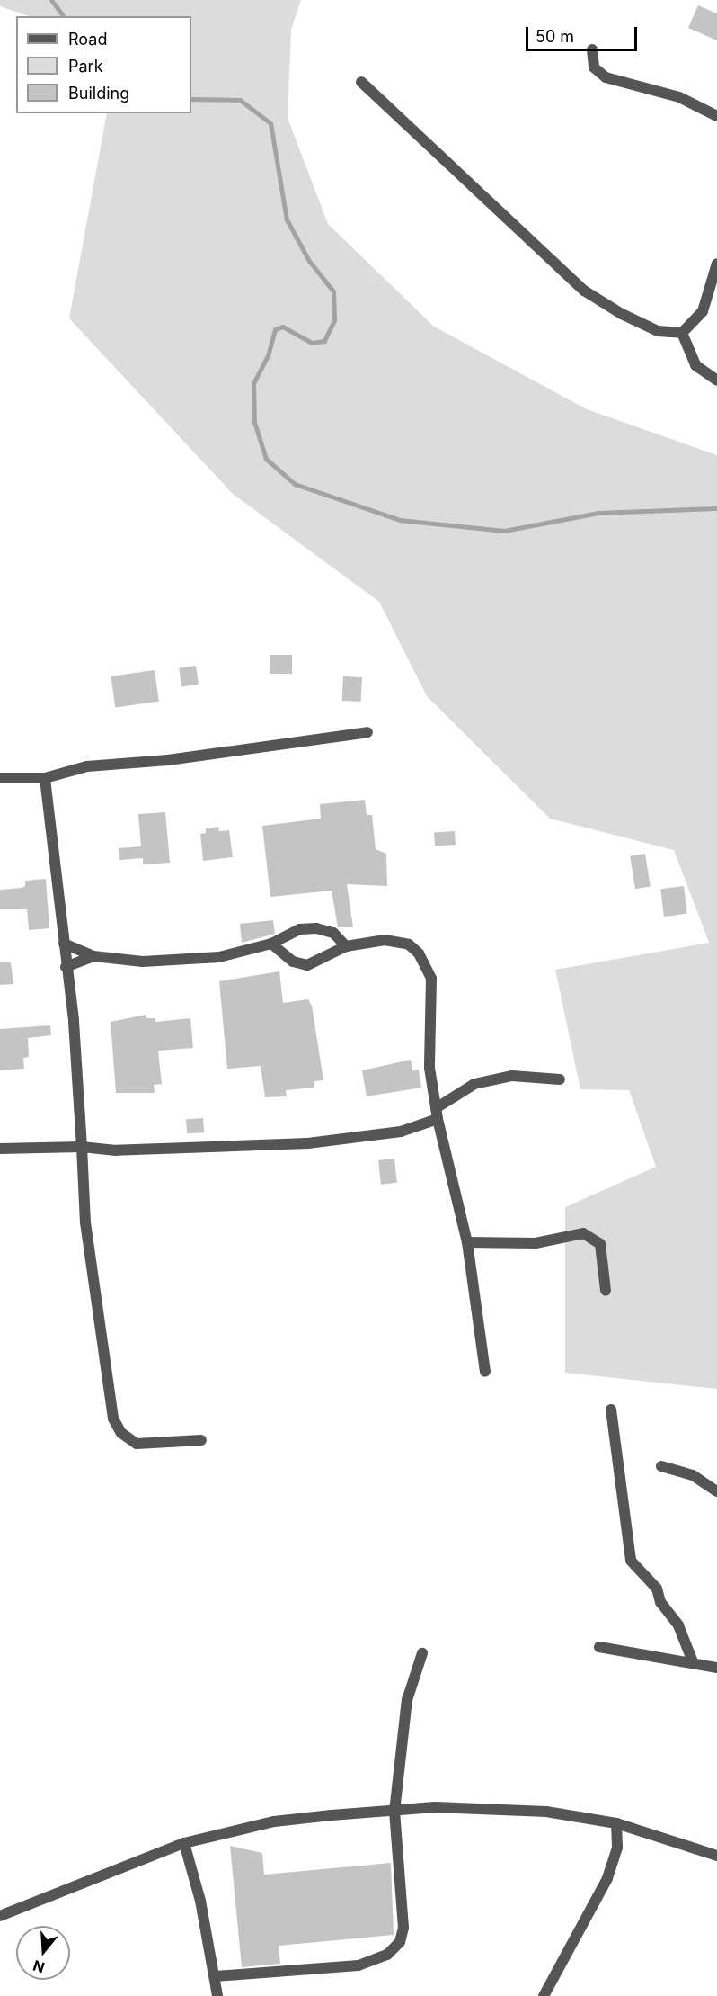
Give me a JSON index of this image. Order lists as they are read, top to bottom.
{
  "legend": ["Road", "Park", "Building"],
  "scale_bar": "50 m",
  "north": "bottom"
}
